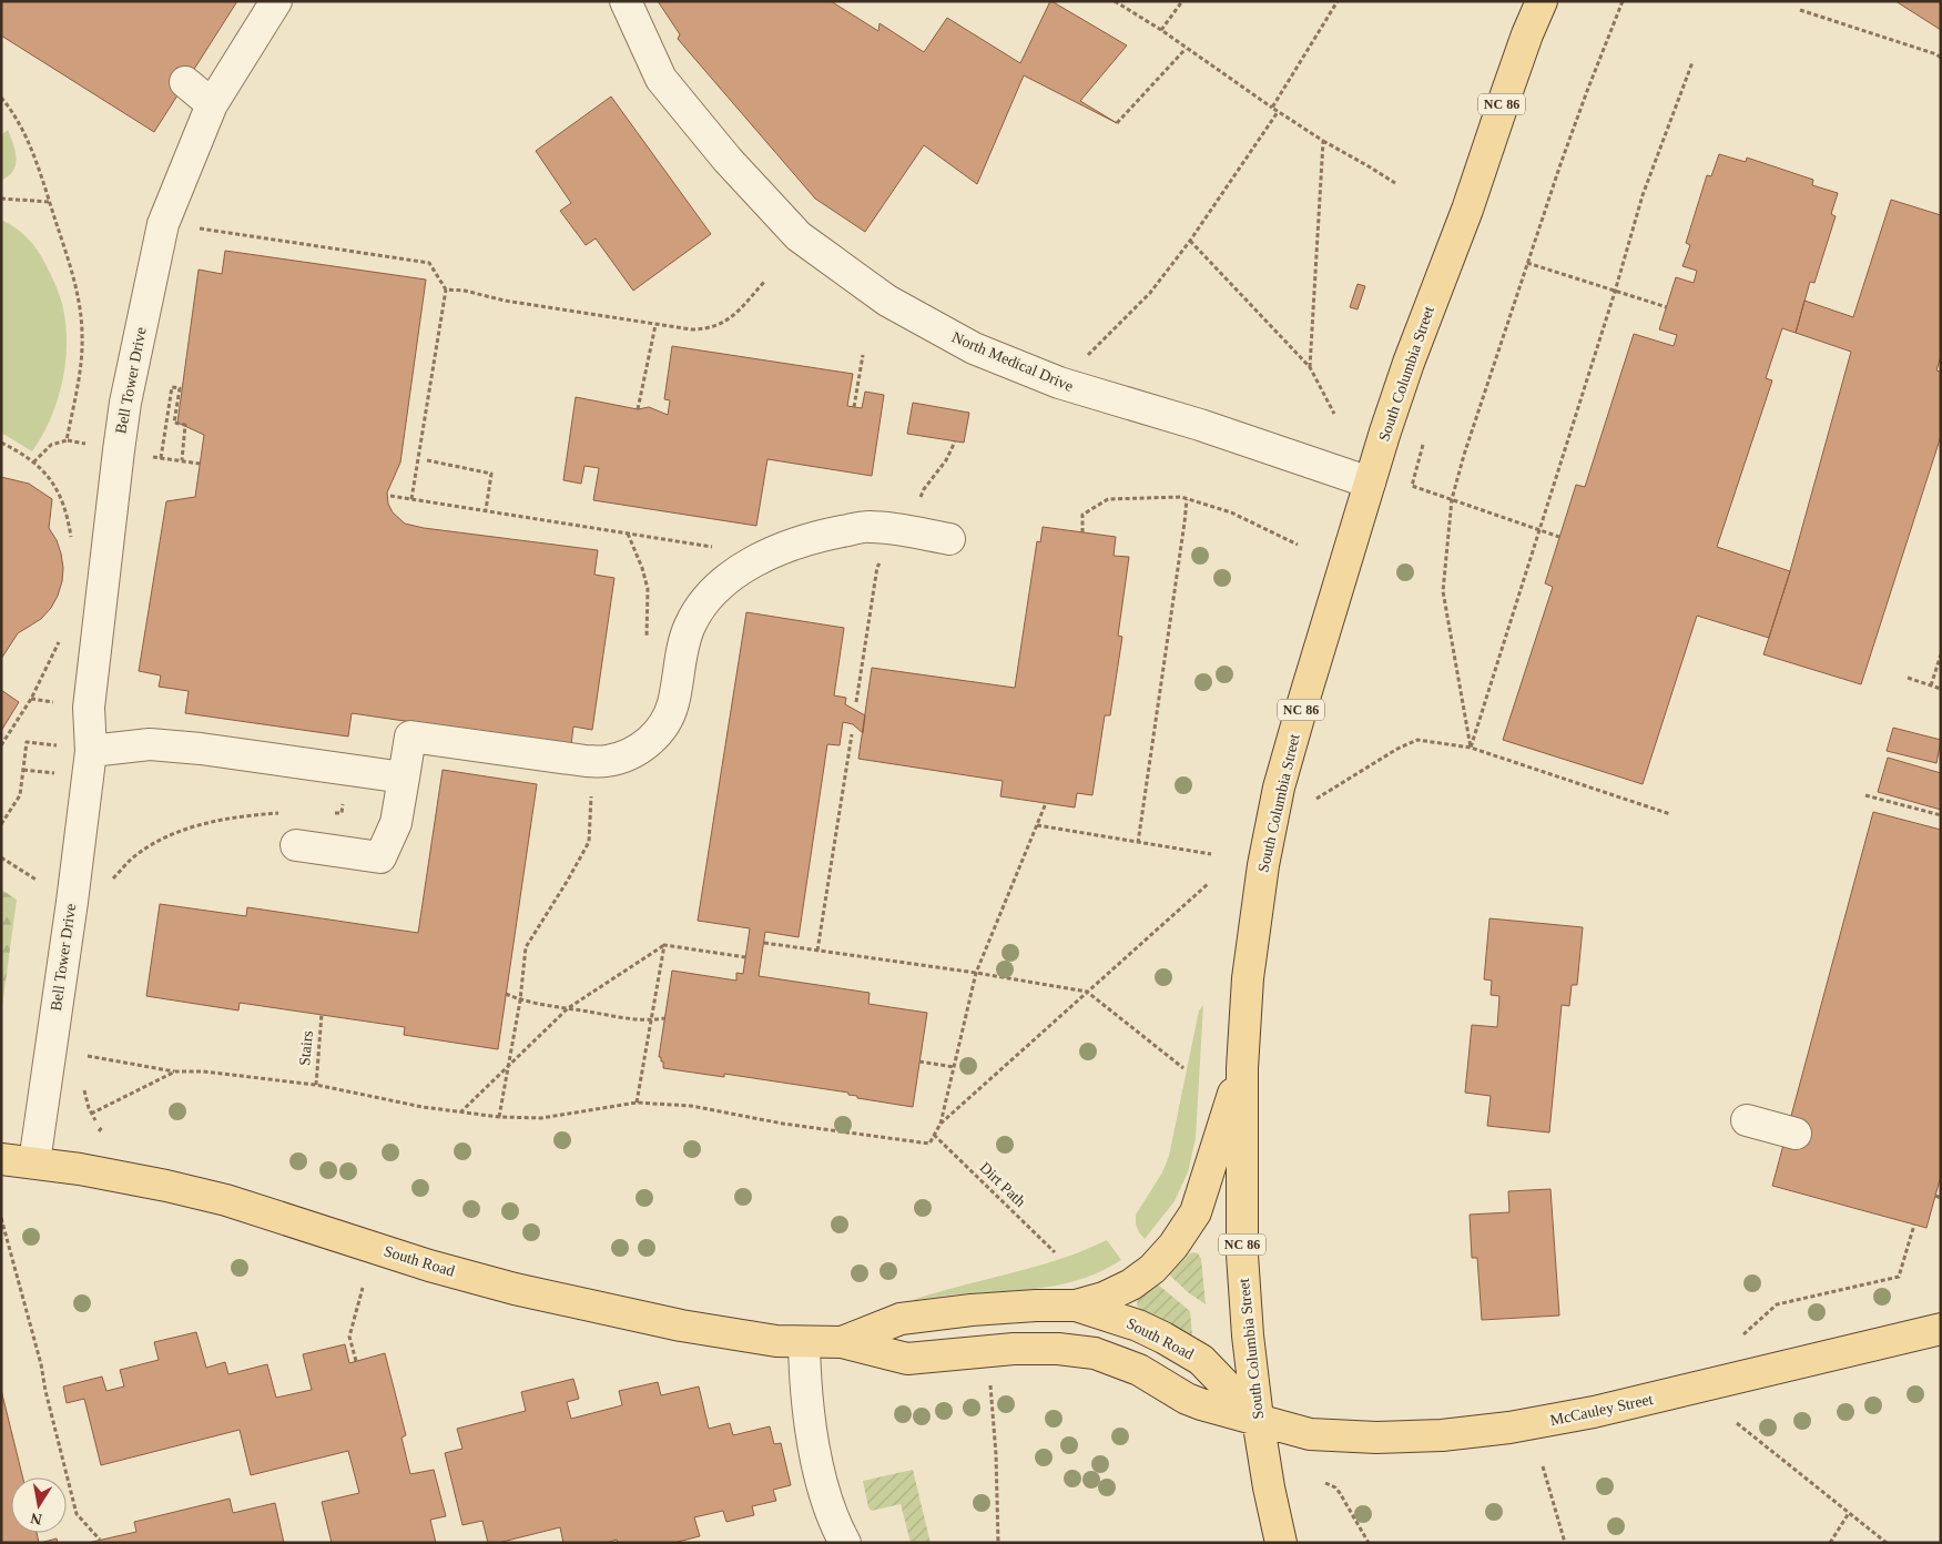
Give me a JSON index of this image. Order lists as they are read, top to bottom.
{
  "streets": {
    "main road": [
      "NC 86",
      "South Columbia Street",
      "South Road",
      "McCauley Street"
    ],
    "street": ["North Medical Drive", "Bell Tower Drive"],
    "path": ["Stairs", "Dirt Path"]
  },
  "crossings": [
    ["North Medical Drive", "South Columbia Street"],
    ["South Columbia Street", "South Road"],
    ["South Columbia Street", "McCauley Street"],
    ["Bell Tower Drive", "South Road"],
    ["South Road", "McCauley Street"]
  ],
  "north": "bottom"
}
